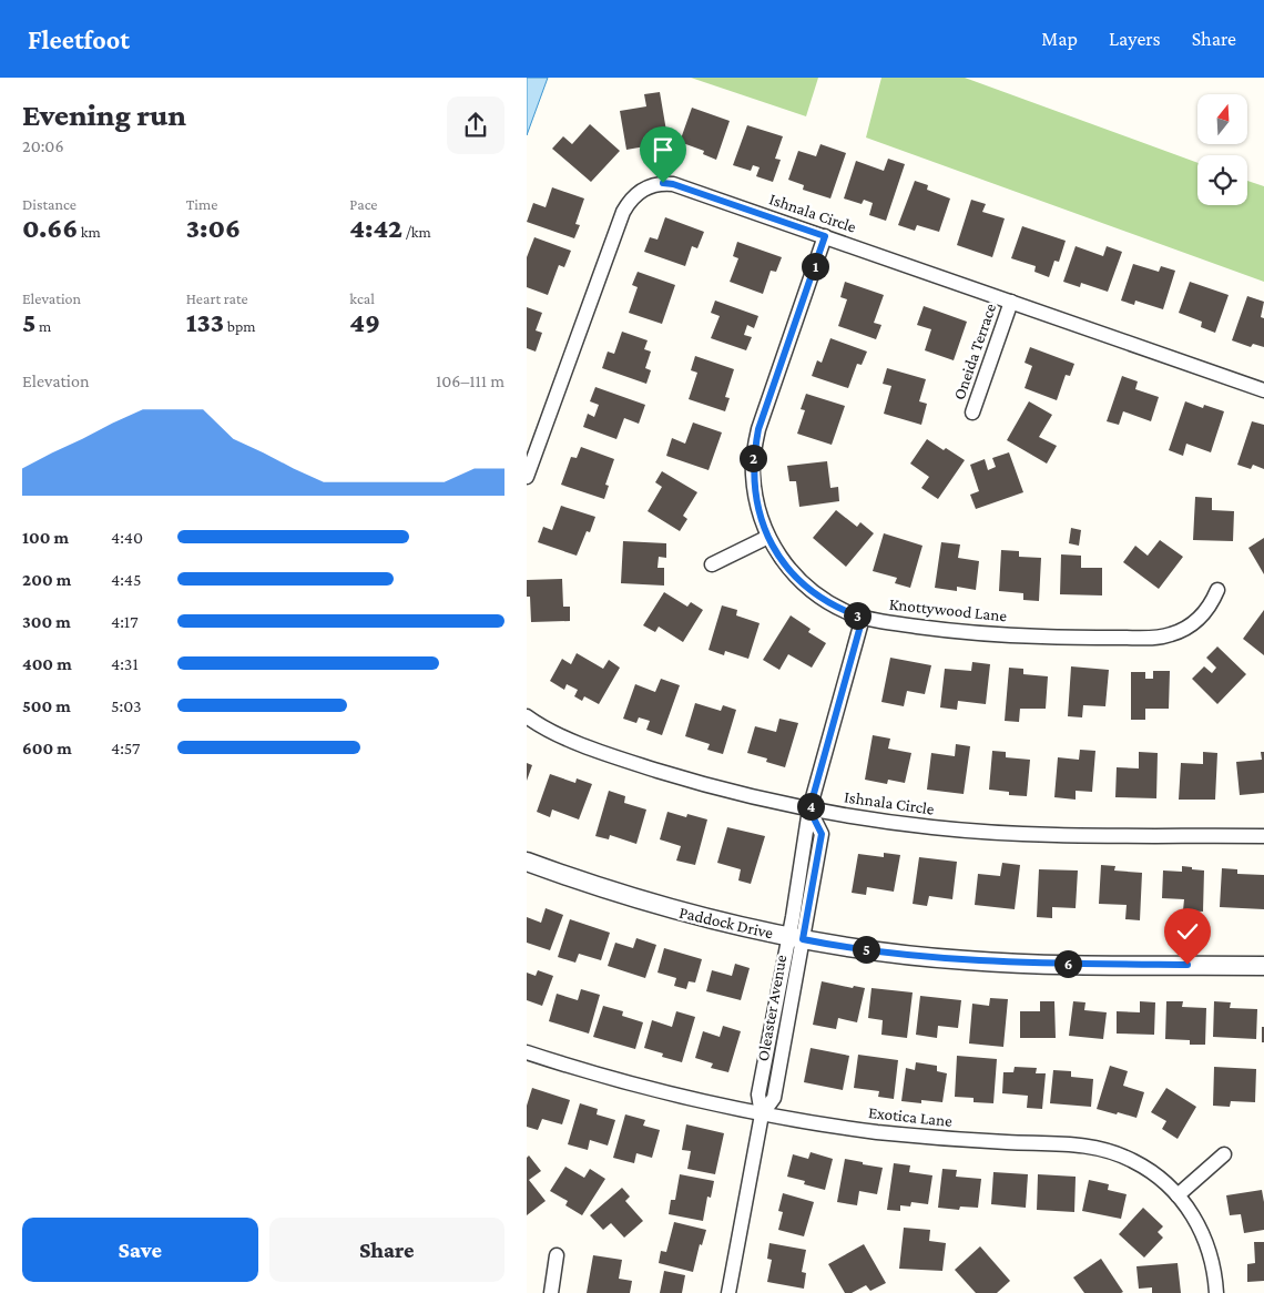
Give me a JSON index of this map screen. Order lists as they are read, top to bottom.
{
  "streets": {
    "street": [
      "Ishnala Circle",
      "Oneida Terrace",
      "Knottywood Lane",
      "Paddock Drive",
      "Oleaster Avenue",
      "Exotica Lane"
    ]
  },
  "crossings": [
    ["Ishnala Circle", "Oneida Terrace"],
    ["Ishnala Circle", "Knottywood Lane"],
    ["Ishnala Circle", "Oleaster Avenue"],
    ["Knottywood Lane", "Oleaster Avenue"],
    ["Paddock Drive", "Oleaster Avenue"],
    ["Oleaster Avenue", "Exotica Lane"]
  ],
  "north": "top",
  "page": {
    "header": "Fleetfoot",
    "nav": ["Map", "Layers", "Share"],
    "heading": ["Evening run", "20:06"],
    "stats": [
      ["Distance", "0.66 km"],
      ["Time", "3:06"],
      ["Pace", "4:42 /km"],
      ["Elevation", "5 m"],
      ["Heart rate", "133 bpm"],
      ["kcal", "49"]
    ],
    "pins": [
      "1",
      "2",
      "3",
      "4",
      "5",
      "6"
    ],
    "chart": ["Elevation", "106–111 m"],
    "list": [
      {
        "name": "100 m",
        "note": "4:40"
      },
      {
        "name": "200 m",
        "note": "4:45"
      },
      {
        "name": "300 m",
        "note": "4:17"
      },
      {
        "name": "400 m",
        "note": "4:31"
      },
      {
        "name": "500 m",
        "note": "5:03"
      },
      {
        "name": "600 m",
        "note": "4:57"
      }
    ],
    "buttons": ["Save", "Share"]
  }
}
